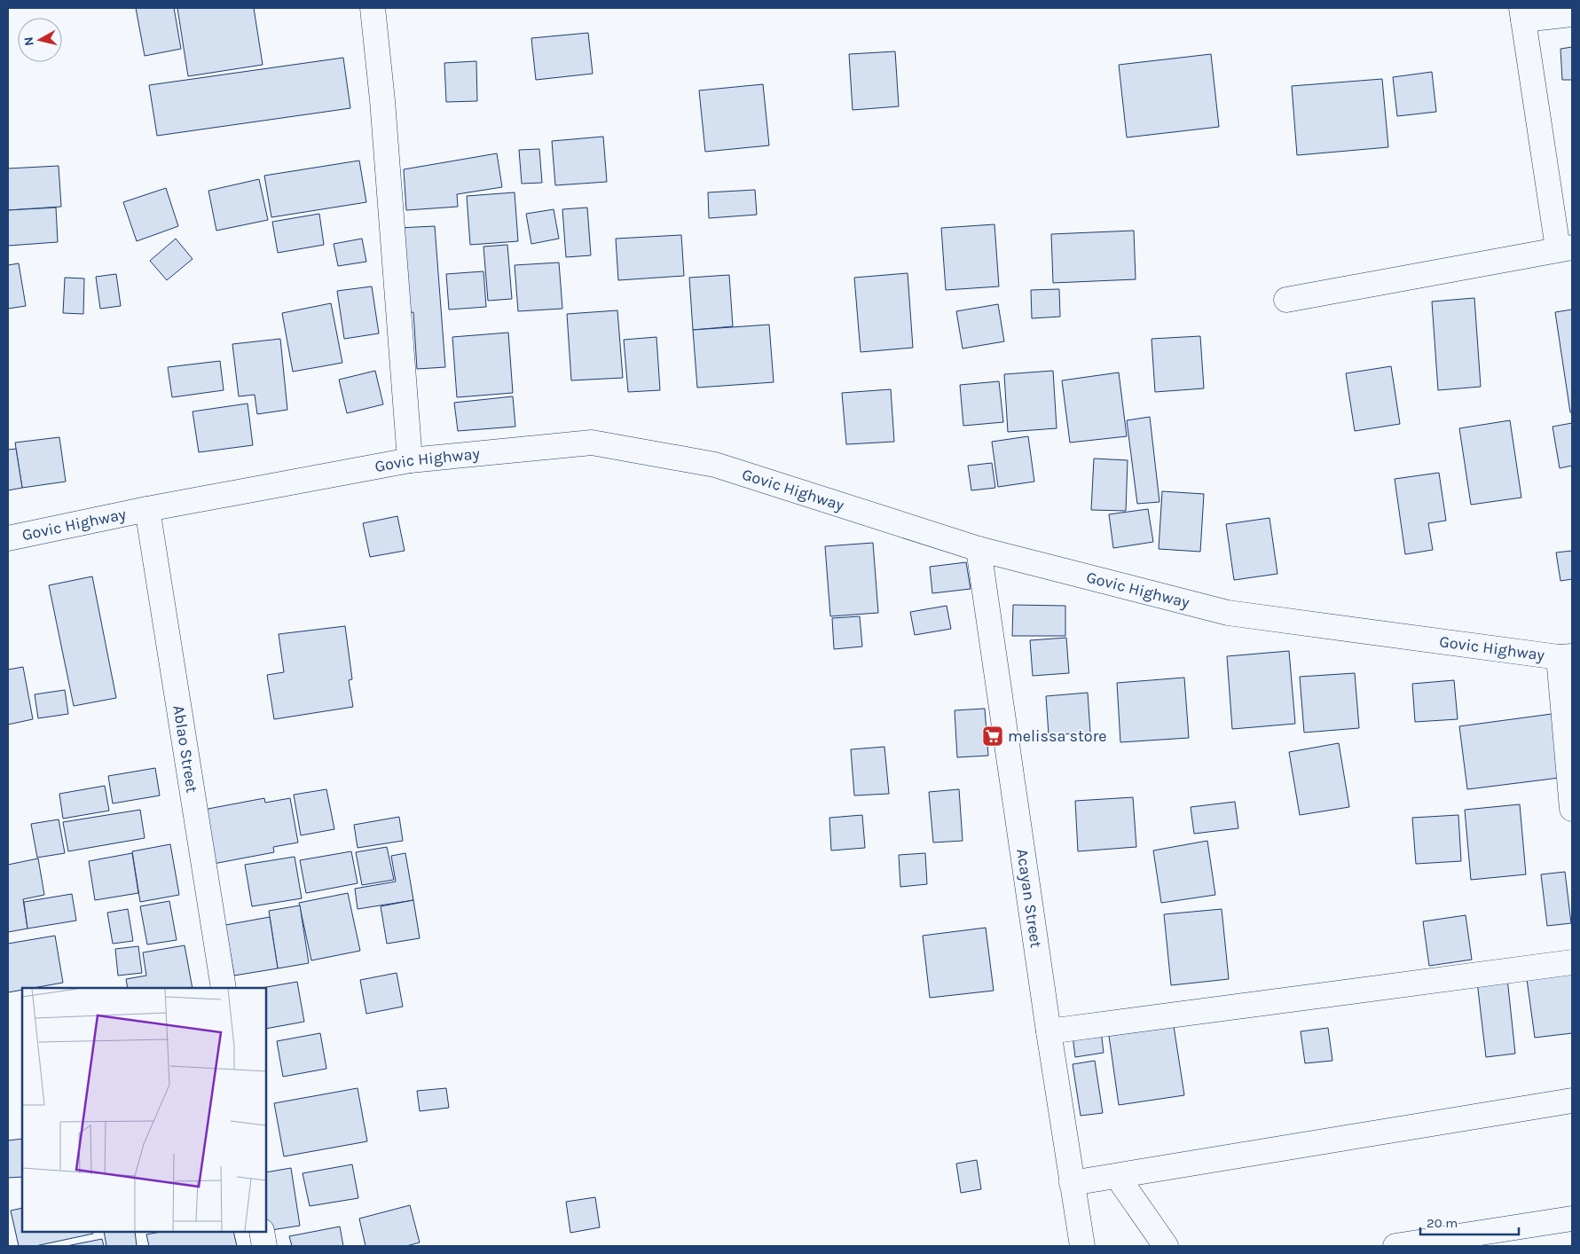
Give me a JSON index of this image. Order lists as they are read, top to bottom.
{
  "streets": {
    "street": ["Govic Highway", "Ablao Street", "Acayan Street"]
  },
  "crossings": [
    ["Govic Highway", "Ablao Street"],
    ["Govic Highway", "Acayan Street"]
  ],
  "places": {
    "supermarket": ["melissa store"]
  },
  "scale_bar": "20 m",
  "north": "left"
}
